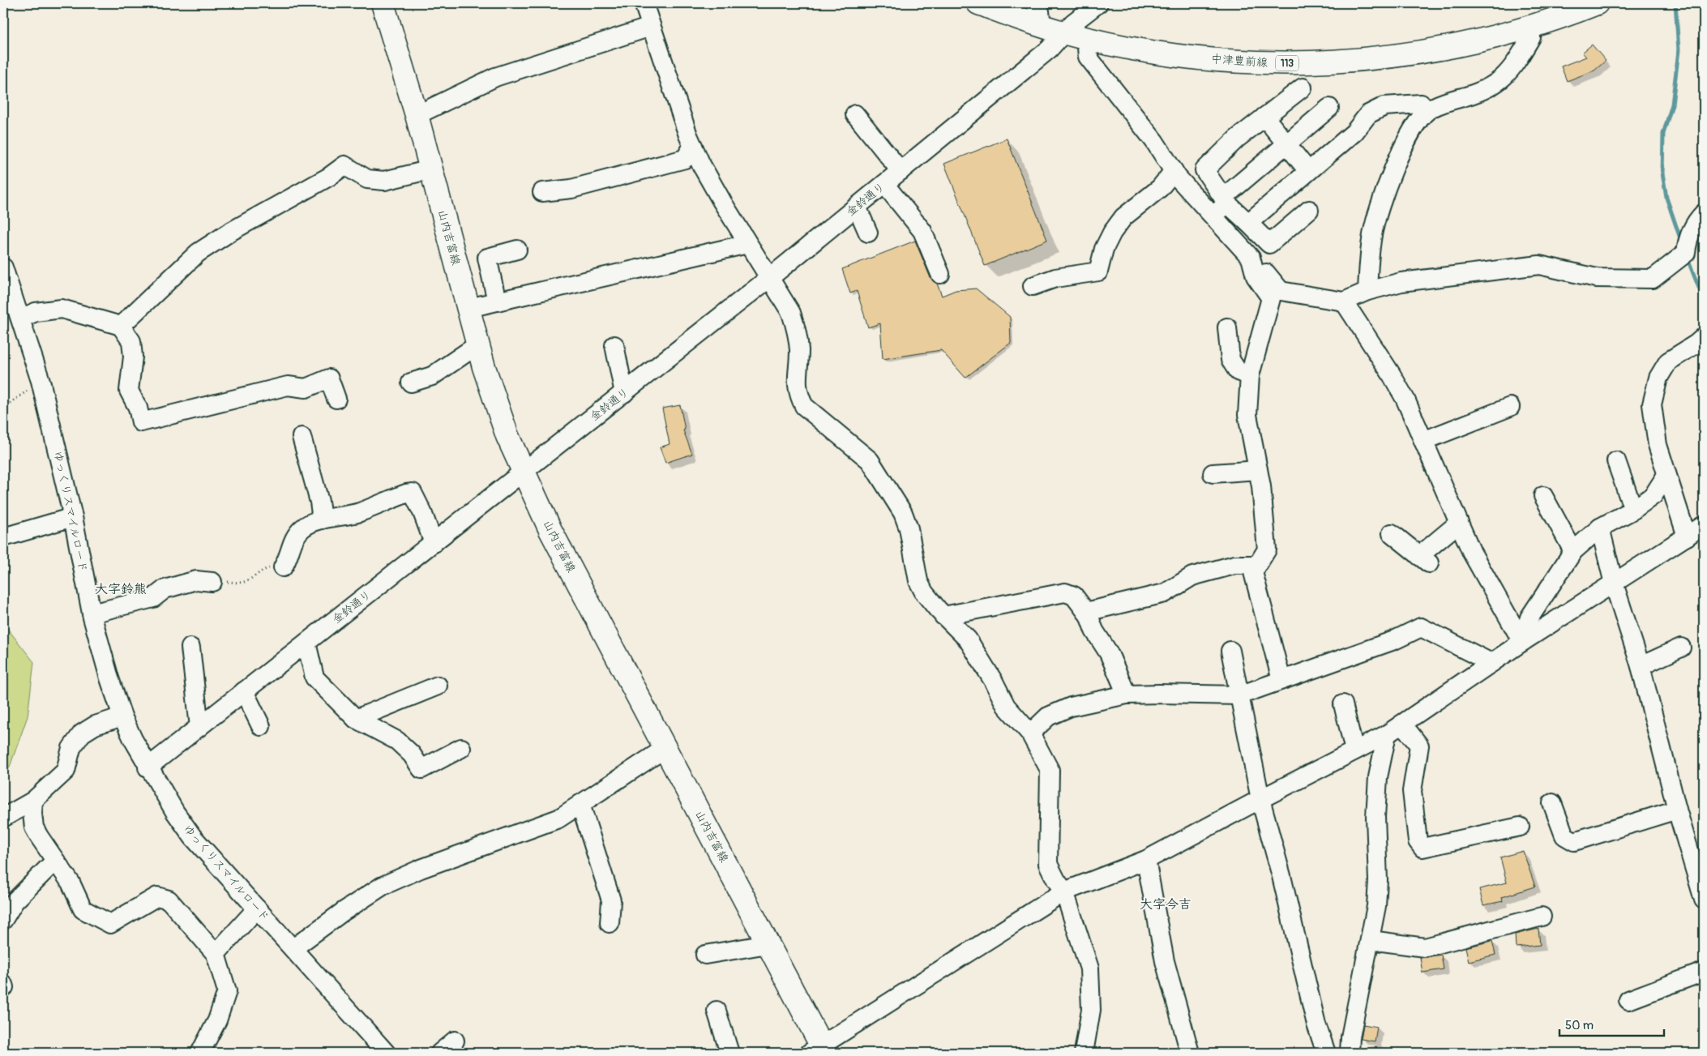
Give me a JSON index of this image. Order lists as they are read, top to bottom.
{
  "streets": {
    "main road": ["中津豊前線", "113", "山内吉富線"],
    "street": ["金鈴通り", "ゆっくりスマイルロード"]
  },
  "crossings": [
    ["中津豊前線", "金鈴通り"],
    ["金鈴通り", "山内吉富線"],
    ["金鈴通り", "ゆっくりスマイルロード"]
  ],
  "districts": ["大字鈴熊", "大字今吉"],
  "scale_bar": "50 m"
}
